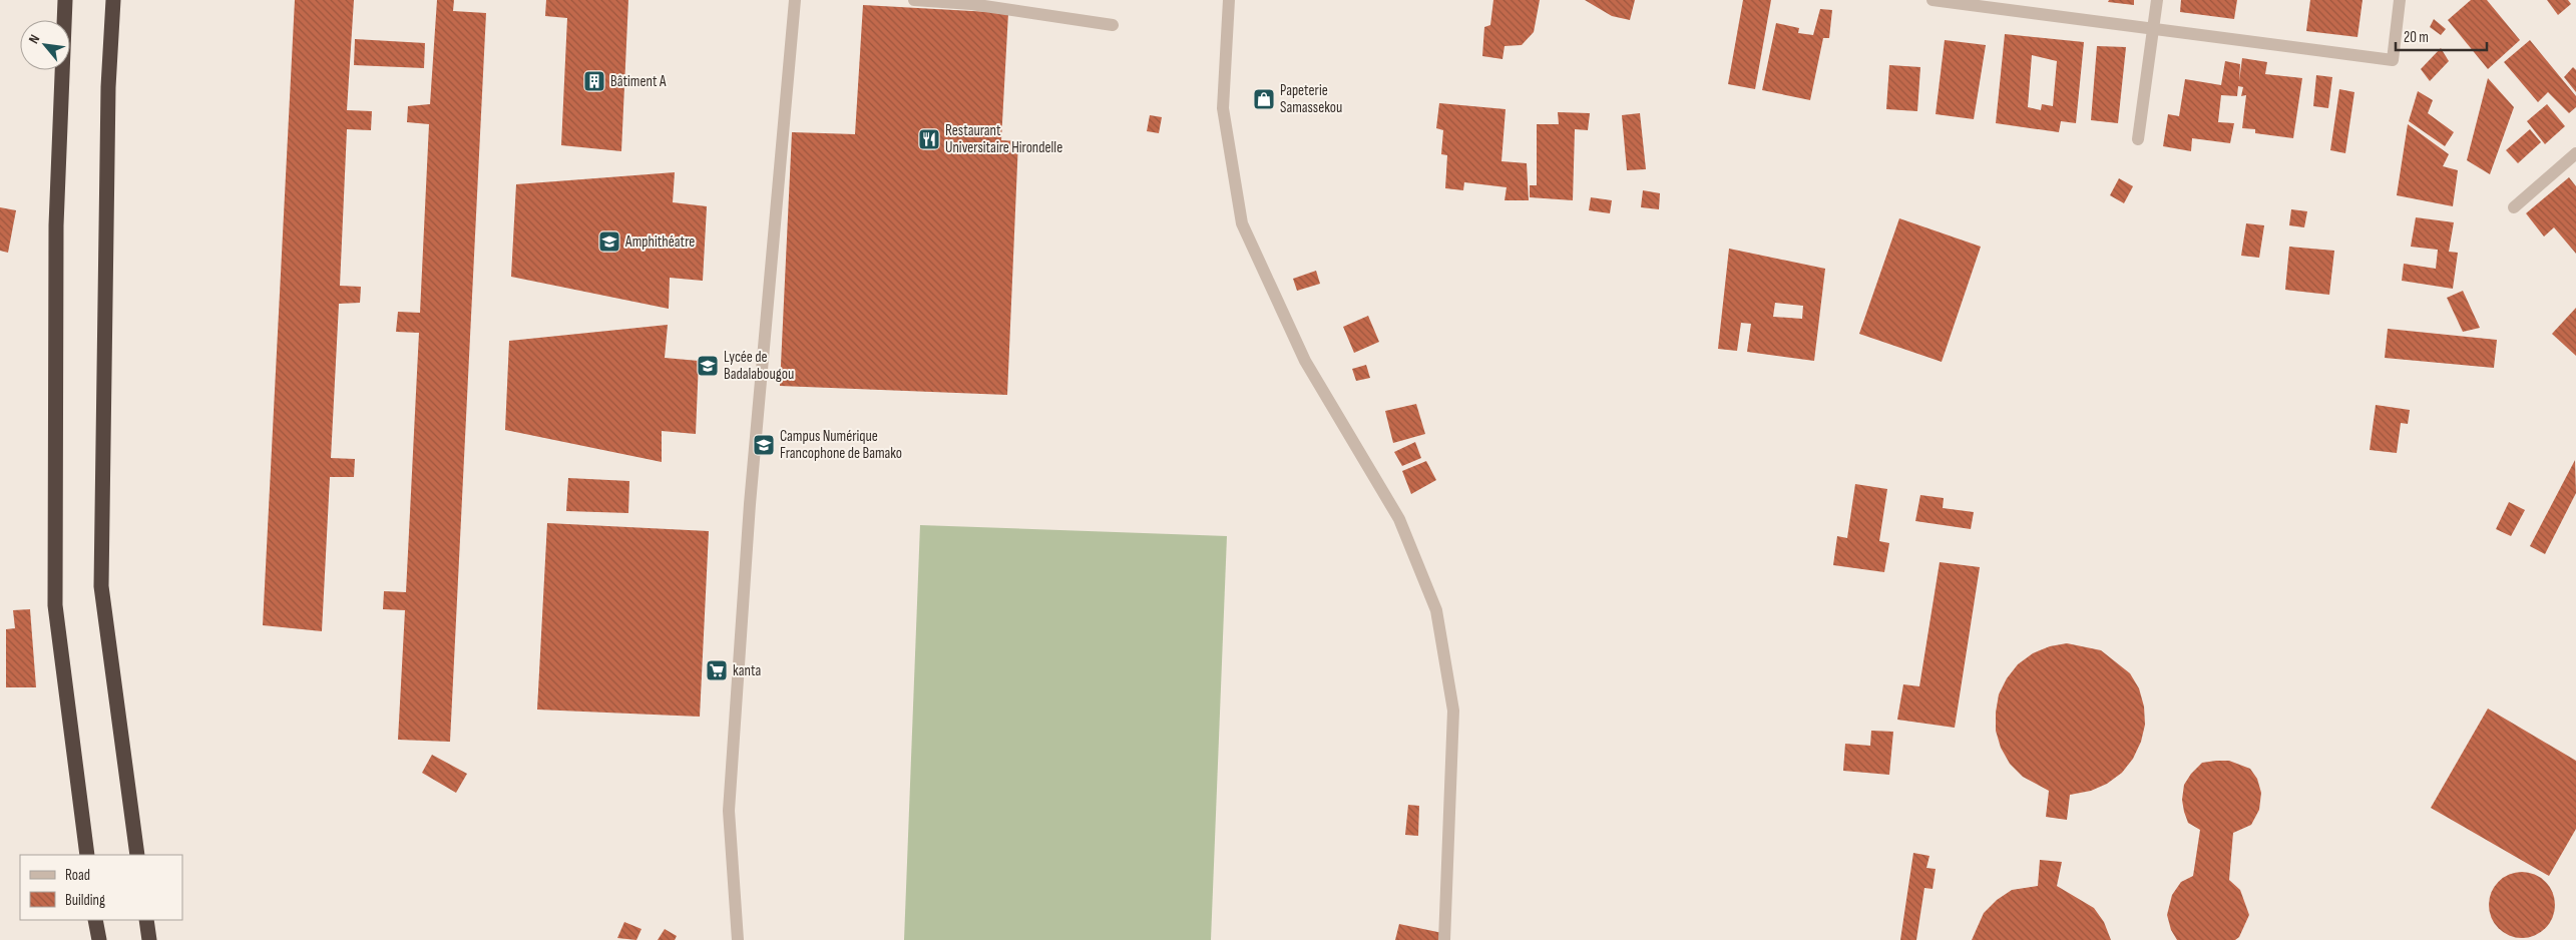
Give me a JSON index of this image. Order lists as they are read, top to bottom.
{
  "places": {
    "building": ["Bâtiment A"],
    "shop": ["Papeterie Samassekou"],
    "restaurant": ["Restaurant Universitaire Hirondelle"],
    "school or university": ["Amphithéatre", "Lycée de Badalabougou", "Campus Numérique Francophone de Bamako"],
    "supermarket": ["kanta"]
  },
  "legend": ["Road", "Building"],
  "scale_bar": "20 m",
  "north": "top left"
}
